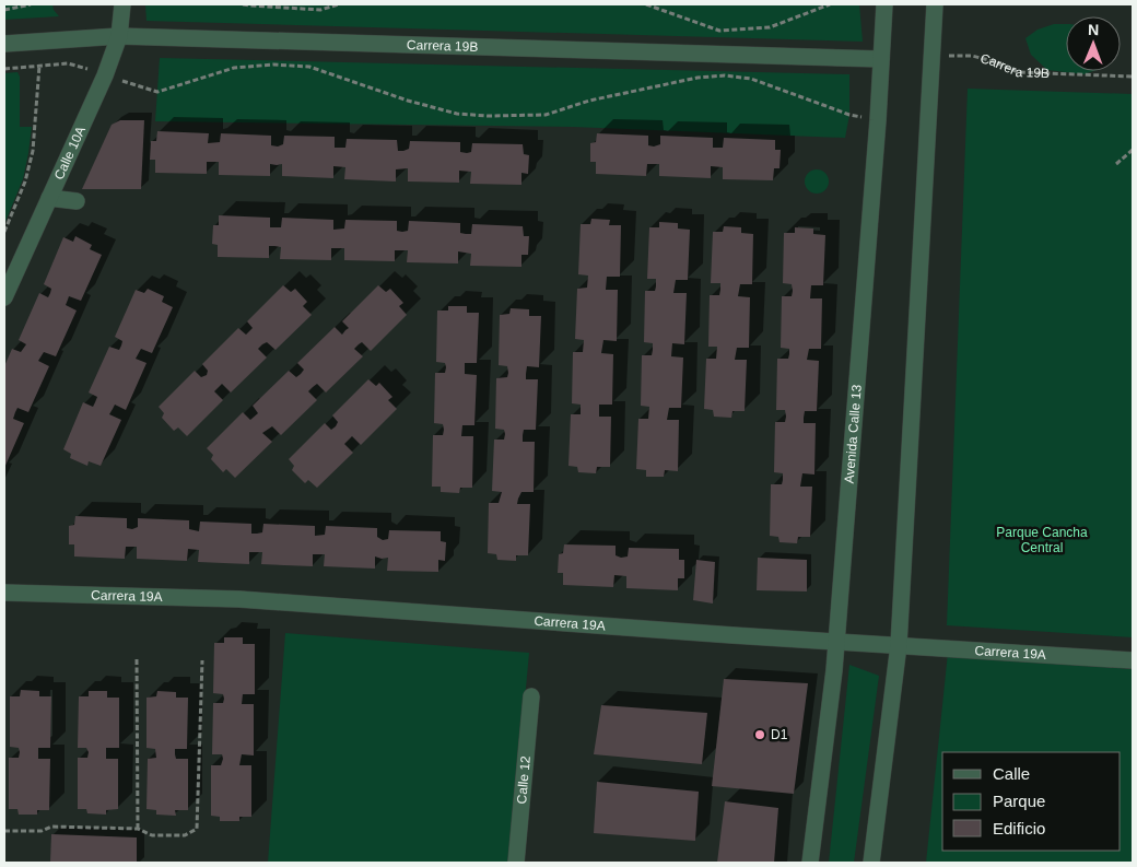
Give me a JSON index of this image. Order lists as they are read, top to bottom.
{
  "streets": {
    "street": [
      "Carrera 19B",
      "Calle 10A",
      "Avenida Calle 13",
      "Carrera 19A",
      "Calle 12"
    ]
  },
  "crossings": [
    ["Carrera 19B", "Calle 10A"],
    ["Carrera 19B", "Avenida Calle 13"],
    ["Avenida Calle 13", "Carrera 19A"]
  ],
  "parks": ["Parque Cancha Central"],
  "places": ["D1"],
  "legend": ["Calle", "Parque", "Edificio"],
  "north": "top"
}
